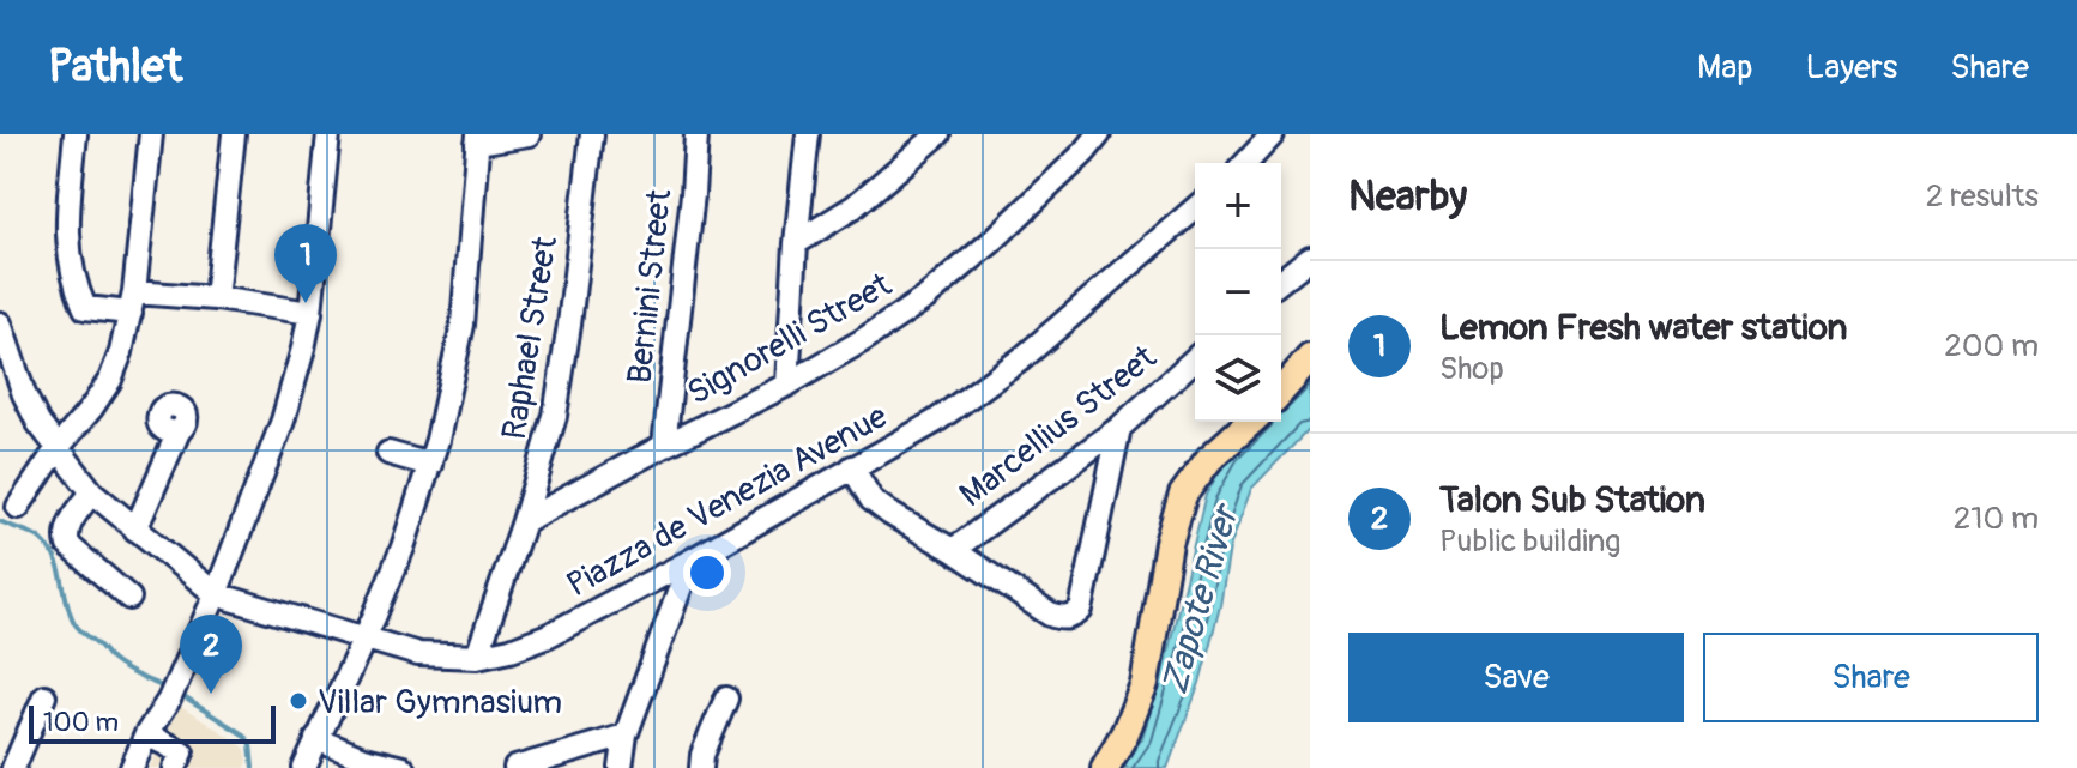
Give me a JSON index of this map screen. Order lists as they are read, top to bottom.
{
  "streets": {
    "street": [
      "Bernini Street",
      "Raphael Street",
      "Signorelli Street",
      "Marcellius Street",
      "Piazza de Venezia Avenue"
    ]
  },
  "crossings": [
    ["Bernini Street", "Signorelli Street"],
    ["Raphael Street", "Signorelli Street"],
    ["Raphael Street", "Piazza de Venezia Avenue"]
  ],
  "water": ["Zapote River"],
  "places": ["Villar Gymnasium"],
  "scale_bar": "100 m",
  "page": {
    "header": "Pathlet",
    "nav": ["Map", "Layers", "Share"],
    "heading": ["Nearby", "2 results"],
    "map_buttons": ["+", "−"],
    "pins": ["1", "2"],
    "list": [
      {
        "mark": "1",
        "name": "Lemon Fresh water station",
        "note": "Shop",
        "value": "200 m"
      },
      {
        "mark": "2",
        "name": "Talon Sub Station",
        "note": "Public building",
        "value": "210 m"
      }
    ],
    "buttons": ["Save", "Share"],
    "scale": "100 m"
  }
}
